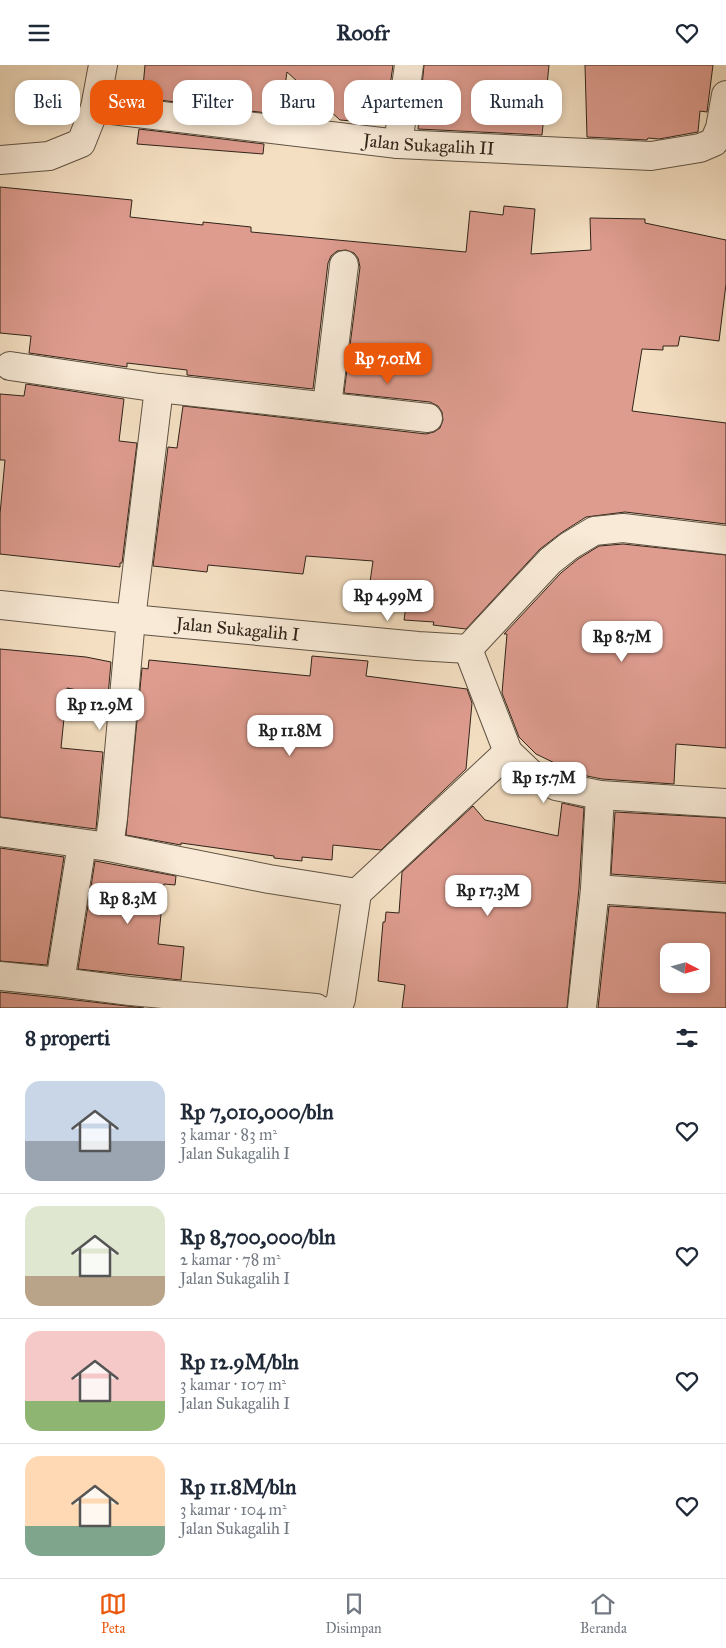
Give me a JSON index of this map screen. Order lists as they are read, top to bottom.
{
  "streets": {
    "street": ["Jalan Sukagalih II", "Jalan Sukagalih I"]
  },
  "north": "right",
  "page": {
    "header": "Roofr",
    "chip": [
      "Beli",
      "Sewa",
      "Filter",
      "Baru",
      "Apartemen",
      "Rumah"
    ],
    "price": [
      "Rp 7.01M",
      "Rp 4.99M",
      "Rp 8.7M",
      "Rp 12.9M",
      "Rp 11.8M",
      "Rp 15.7M",
      "Rp 17.3M",
      "Rp 8.3M"
    ],
    "heading": "8 properti",
    "list": [
      {
        "name": "Rp 7,010,000/bln",
        "note": "3 kamar · 83 m² · Jalan Sukagalih I"
      },
      {
        "name": "Rp 8,700,000/bln",
        "note": "2 kamar · 78 m² · Jalan Sukagalih I"
      },
      {
        "name": "Rp 12.9M/bln",
        "note": "3 kamar · 107 m² · Jalan Sukagalih I"
      },
      {
        "name": "Rp 11.8M/bln",
        "note": "3 kamar · 104 m² · Jalan Sukagalih I"
      }
    ],
    "tabs": ["Peta", "Disimpan", "Beranda"]
  }
}
